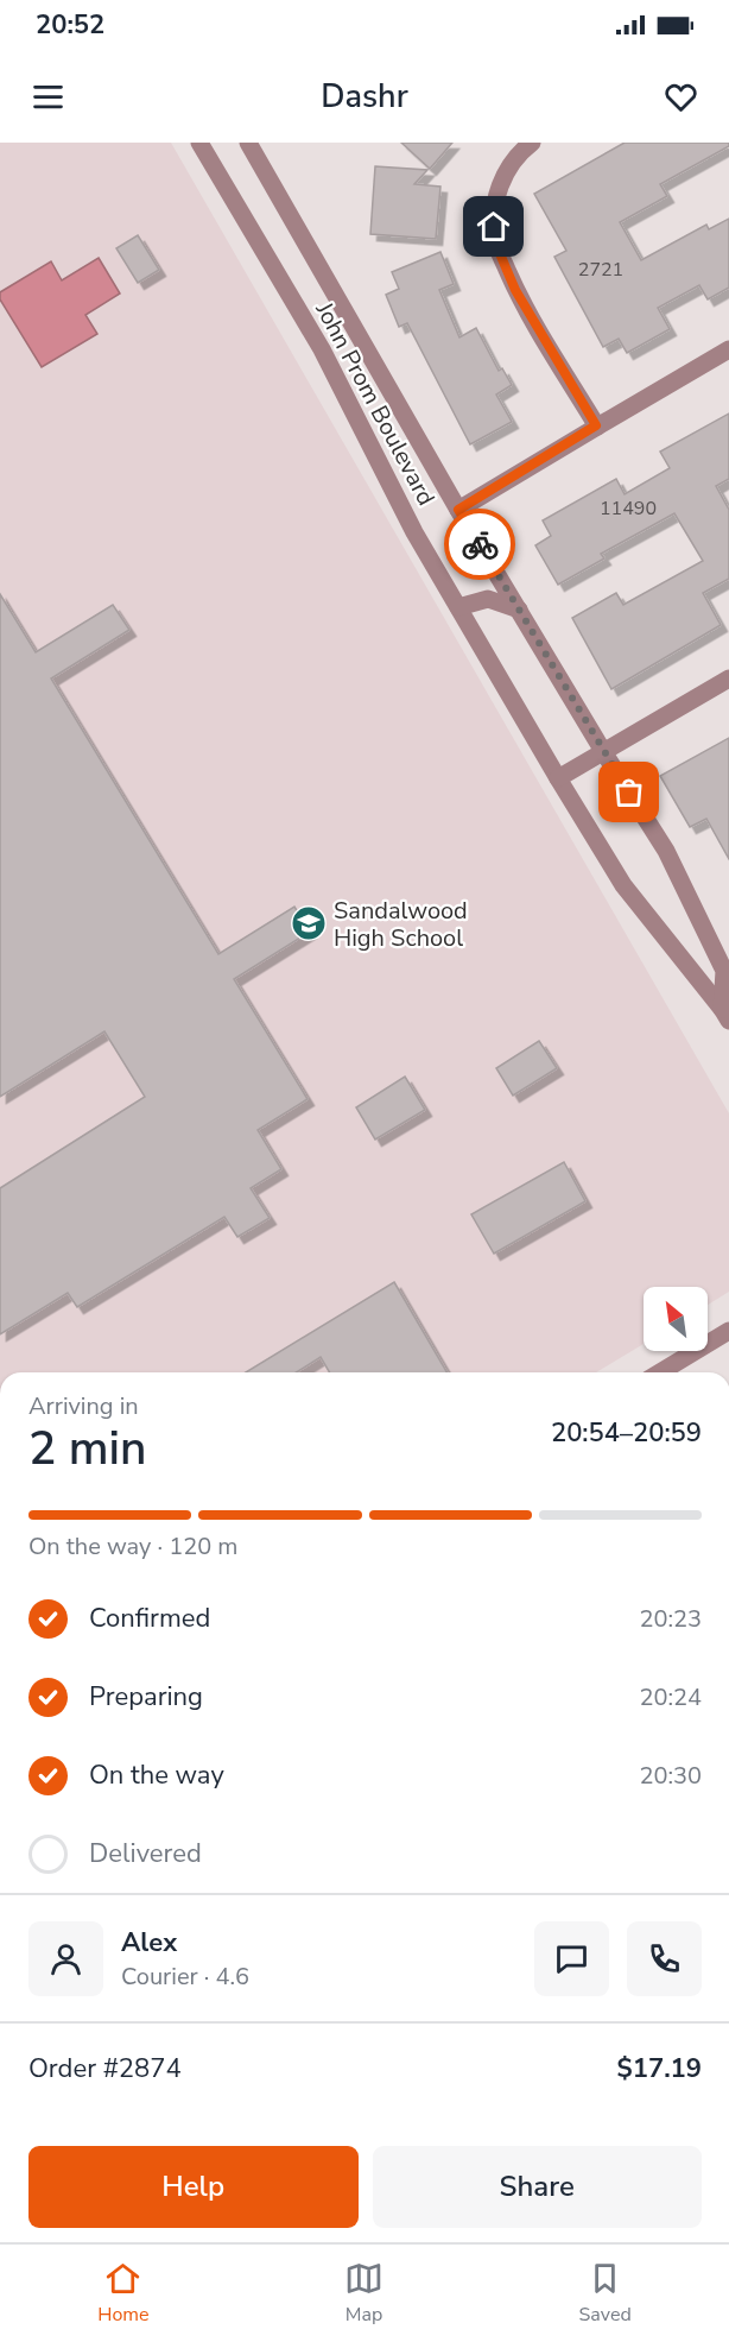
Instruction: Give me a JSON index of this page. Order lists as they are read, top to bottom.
{
  "streets": {
    "street": ["John Prom Boulevard"]
  },
  "places": {
    "school or university": ["Sandalwood High School"]
  },
  "house_numbers": ["2721", "11490"],
  "north": "top left",
  "page": {
    "status": "20:52",
    "header": "Dashr",
    "heading": ["2 min", "Arriving in", "20:54–20:59"],
    "panel": [
      "Alex",
      "Courier · 4.6",
      "Order #2874",
      "$17.19"
    ],
    "bar": "On the way · 120 m",
    "list": [
      ["Confirmed", "20:23"],
      ["Preparing", "20:24"],
      ["On the way", "20:30"],
      "Delivered"
    ],
    "buttons": ["Help", "Share"],
    "tabs": ["Home", "Map", "Saved"]
  }
}
